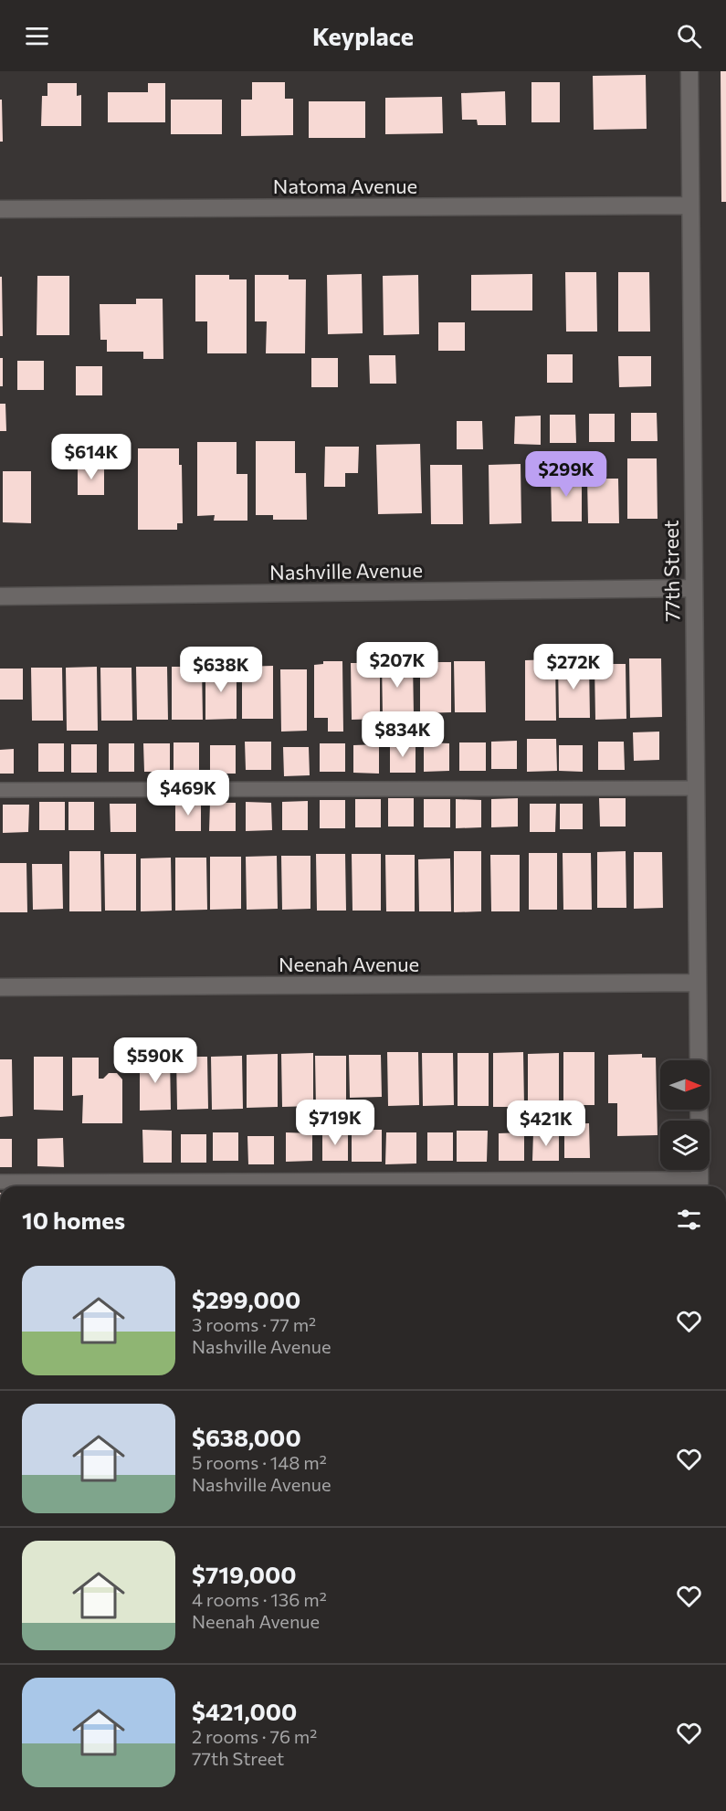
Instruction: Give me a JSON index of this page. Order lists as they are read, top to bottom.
{
  "streets": {
    "street": [
      "Natoma Avenue",
      "Nashville Avenue",
      "77th Street",
      "Neenah Avenue"
    ]
  },
  "crossings": [
    ["Natoma Avenue", "77th Street"],
    ["Nashville Avenue", "77th Street"],
    ["77th Street", "Neenah Avenue"]
  ],
  "north": "right",
  "page": {
    "header": "Keyplace",
    "price": [
      "$614K",
      "$299K",
      "$207K",
      "$272K",
      "$638K",
      "$834K",
      "$469K",
      "$590K",
      "$719K",
      "$421K"
    ],
    "heading": "10 homes",
    "list": [
      {
        "name": "$299,000",
        "note": "3 rooms · 77 m² · Nashville Avenue"
      },
      {
        "name": "$638,000",
        "note": "5 rooms · 148 m² · Nashville Avenue"
      },
      {
        "name": "$719,000",
        "note": "4 rooms · 136 m² · Neenah Avenue"
      },
      {
        "name": "$421,000",
        "note": "2 rooms · 76 m² · 77th Street"
      }
    ]
  }
}
